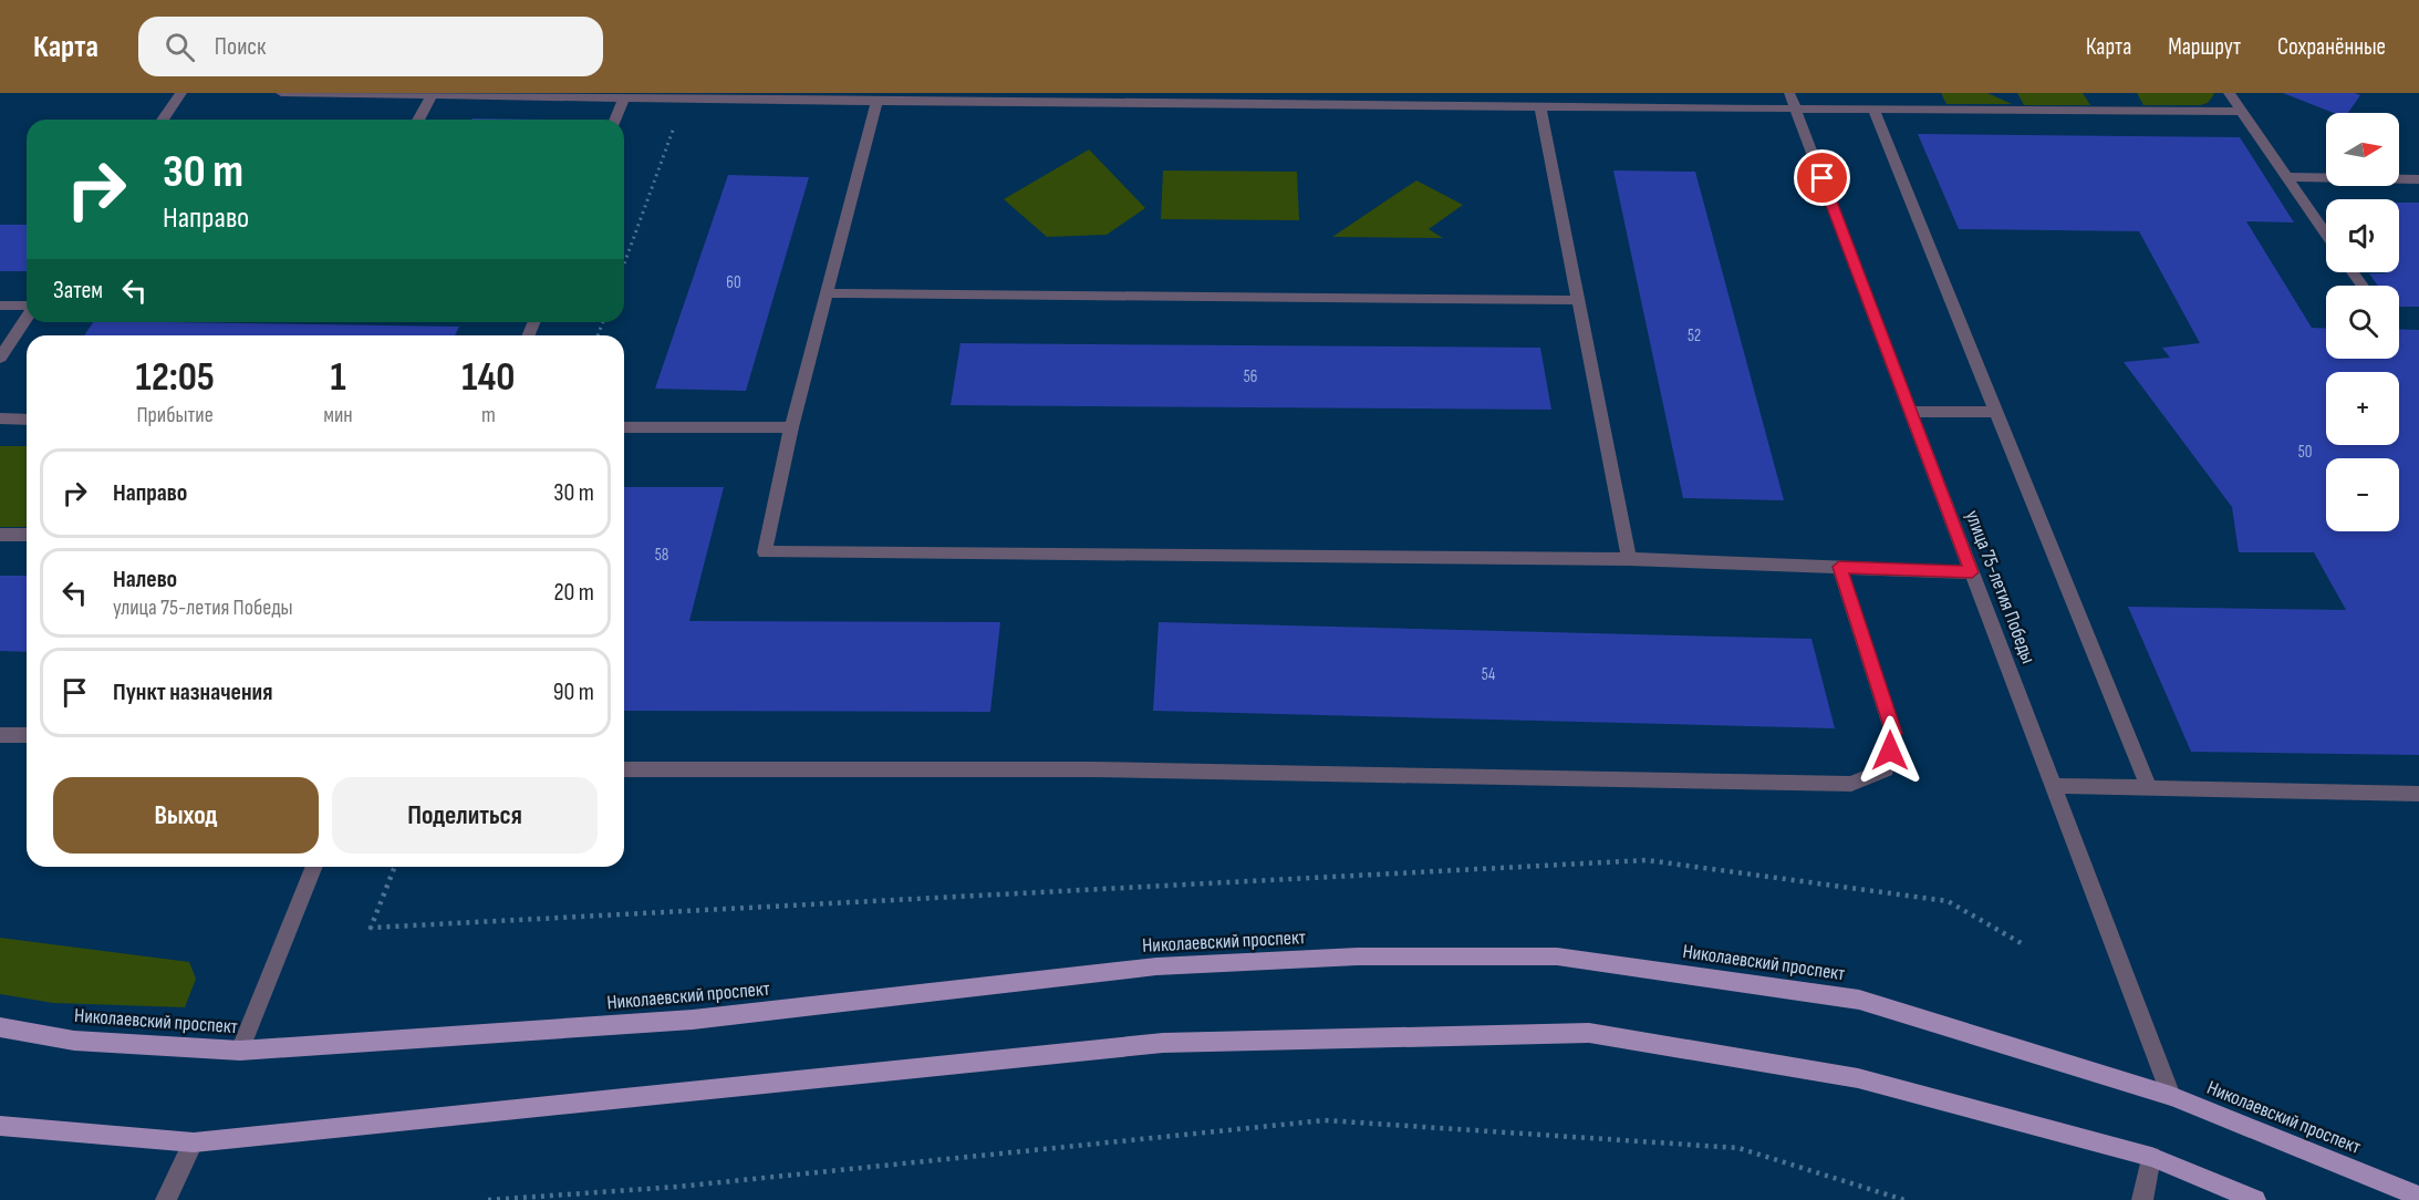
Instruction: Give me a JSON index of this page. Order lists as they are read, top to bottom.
{
  "streets": {
    "main road": ["Николаевский проспект"],
    "street": ["улица 75-летия Победы"]
  },
  "crossings": [
    ["улица 75-летия Победы", "Николаевский проспект"]
  ],
  "house_numbers": [
    "60",
    "52",
    "56",
    "50",
    "58",
    "54"
  ],
  "north": "right",
  "page": {
    "header": "Карта",
    "search": "Поиск",
    "nav": ["Карта", "Маршрут", "Сохранённые"],
    "map_buttons": ["+", "−"],
    "turn": ["30 m", "Направо"],
    "then": "Затем",
    "eta": [
      "12:05",
      "Прибытие",
      "1",
      "мин",
      "140",
      "m"
    ],
    "list": [
      {
        "name": "Направо",
        "value": "30 m"
      },
      {
        "name": "Налево",
        "note": "улица 75-летия Победы",
        "value": "20 m"
      },
      {
        "name": "Пункт назначения",
        "value": "90 m"
      }
    ],
    "buttons": ["Выход", "Поделиться"]
  }
}
